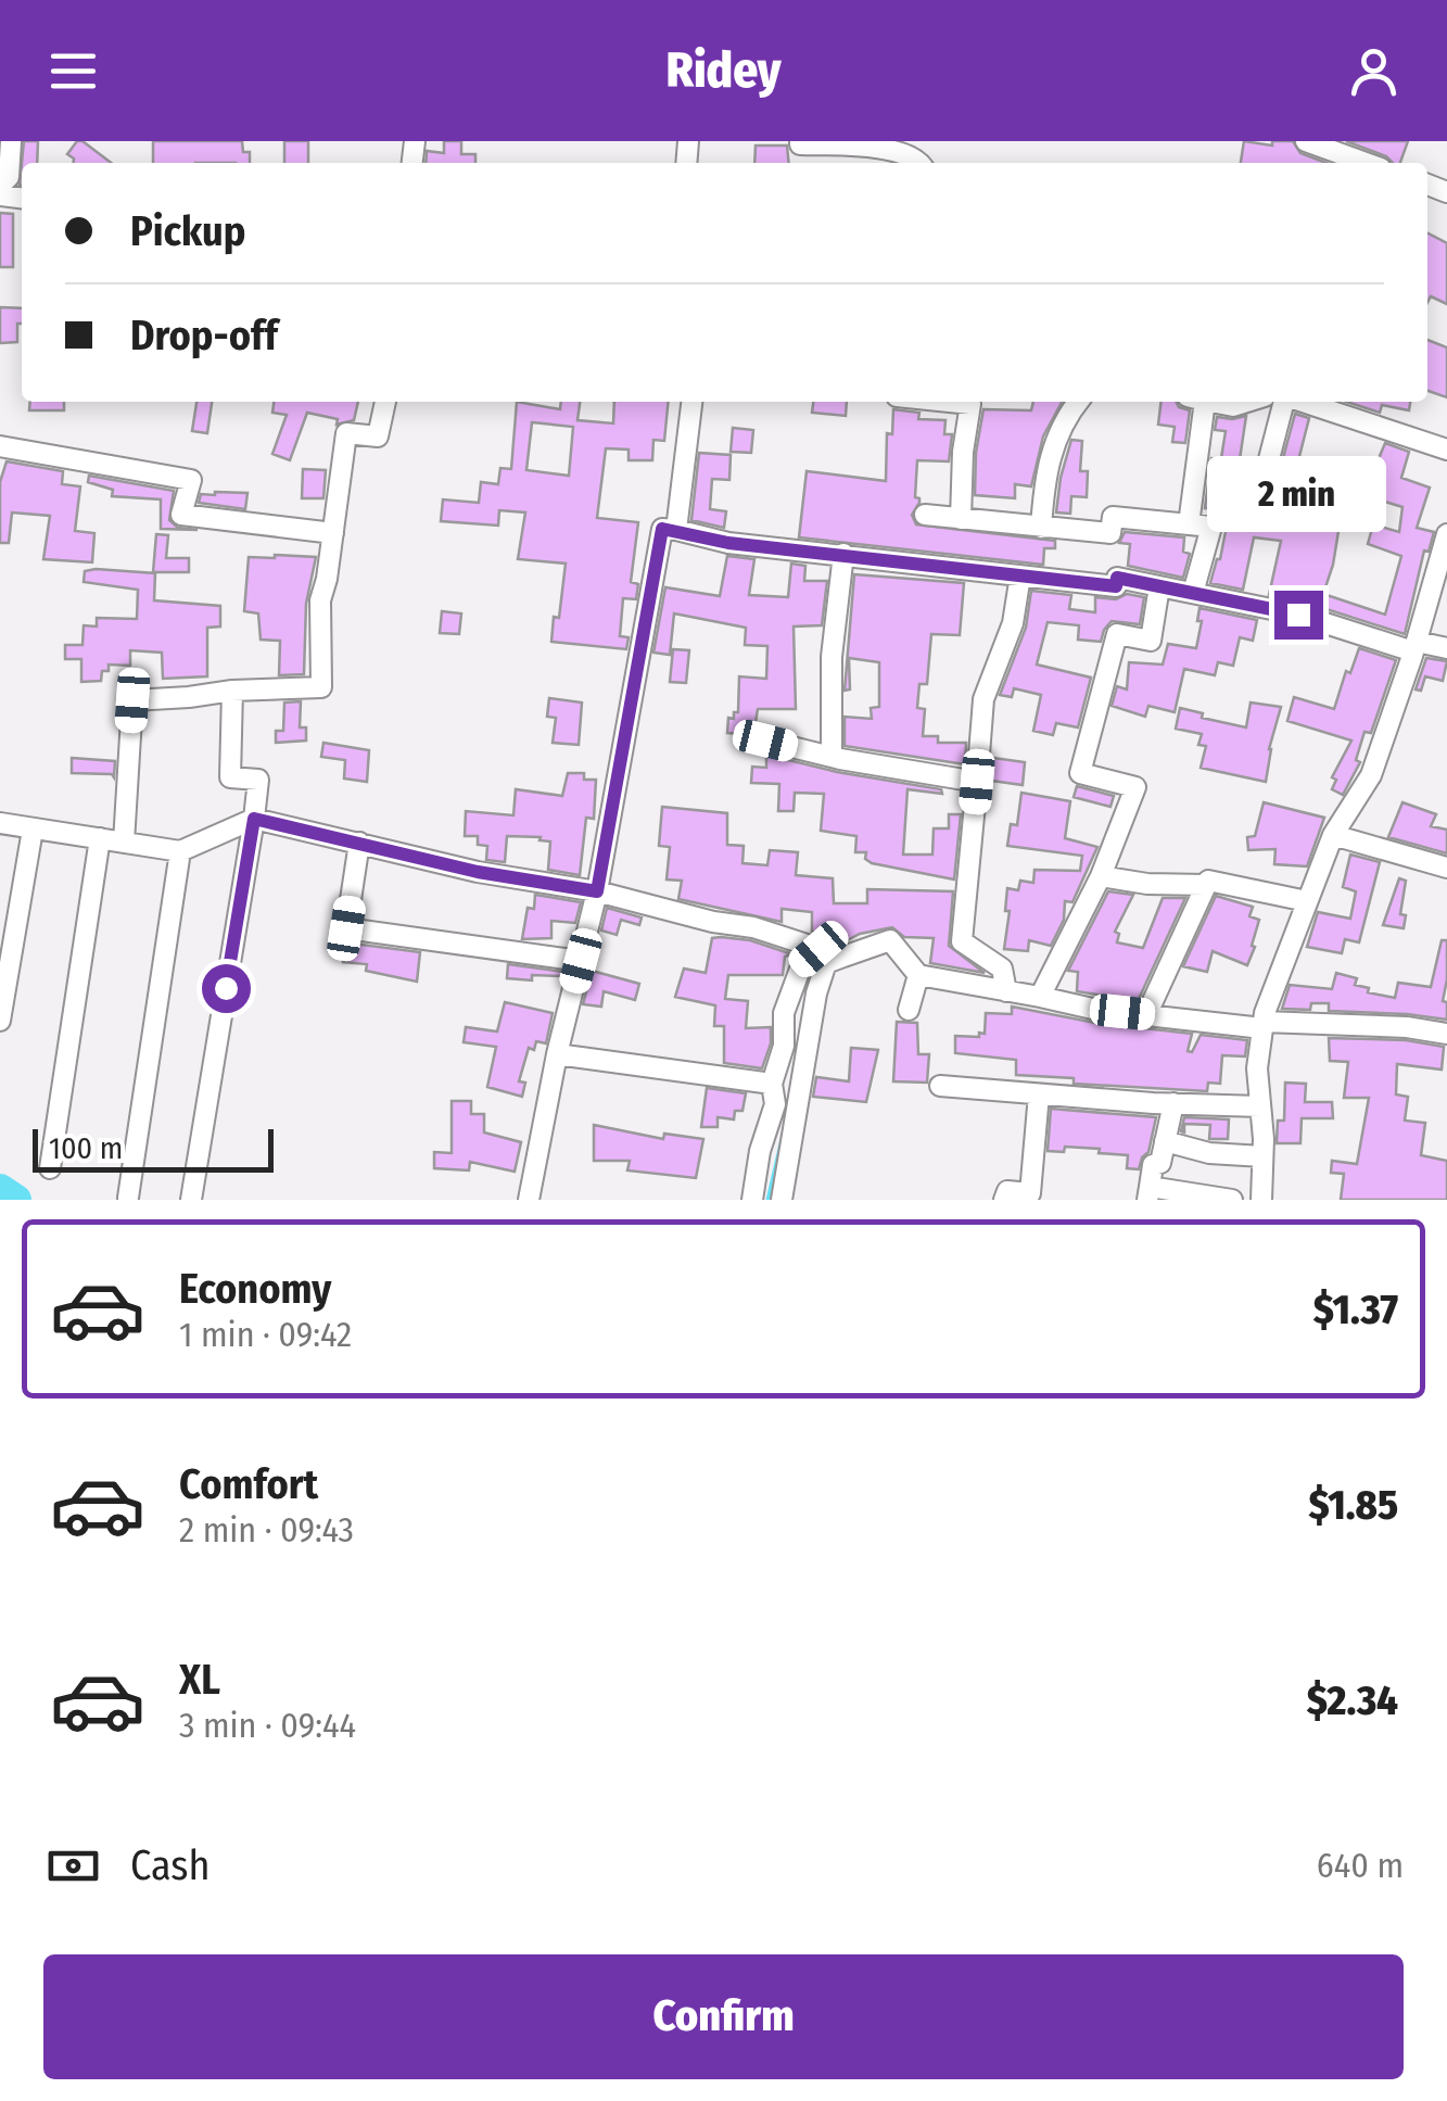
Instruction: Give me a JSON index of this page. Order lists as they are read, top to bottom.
{
  "scale_bar": "100 m",
  "page": {
    "header": "Ridey",
    "banner": ["Pickup", "Drop-off"],
    "bubble": "2 min",
    "scale": "100 m",
    "list": [
      {
        "name": "Economy",
        "note": "1 min · 09:42",
        "value": "$1.37"
      },
      {
        "name": "Comfort",
        "note": "2 min · 09:43",
        "value": "$1.85"
      },
      {
        "name": "XL",
        "note": "3 min · 09:44",
        "value": "$2.34"
      }
    ],
    "pay": ["Cash", "640 m"],
    "buttons": "Confirm"
  }
}
